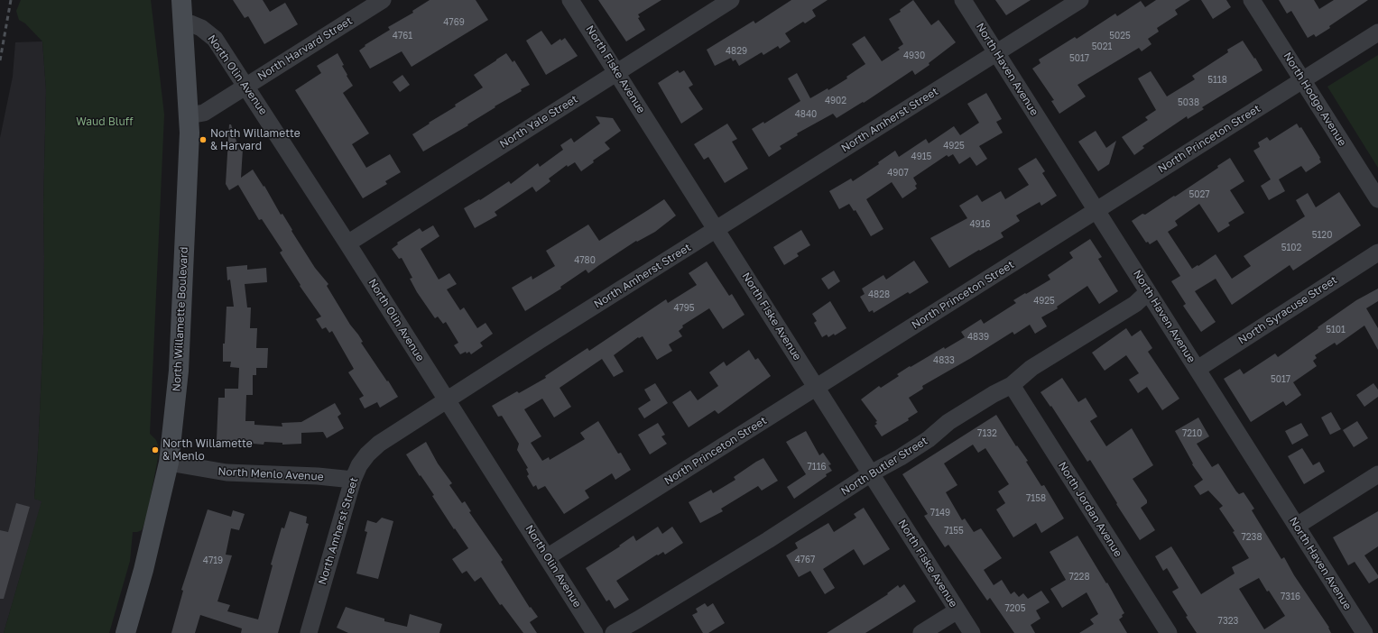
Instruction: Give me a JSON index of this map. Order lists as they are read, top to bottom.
{
  "streets": {
    "main road": ["North Willamette Boulevard"],
    "street": [
      "North Harvard Street",
      "North Fiske Avenue",
      "North Haven Avenue",
      "North Olin Avenue",
      "North Hodge Avenue",
      "North Amherst Street",
      "North Yale Street",
      "North Princeton Street",
      "North Syracuse Street",
      "North Butler Street",
      "North Menlo Avenue",
      "North Jordan Avenue"
    ]
  },
  "crossings": [
    ["North Harvard Street", "North Olin Avenue"],
    ["North Harvard Street", "North Willamette Boulevard"],
    ["North Fiske Avenue", "North Amherst Street"],
    ["North Fiske Avenue", "North Yale Street"],
    ["North Fiske Avenue", "North Princeton Street"],
    ["North Fiske Avenue", "North Butler Street"],
    ["North Haven Avenue", "North Amherst Street"],
    ["North Haven Avenue", "North Princeton Street"],
    ["North Haven Avenue", "North Syracuse Street"],
    ["North Haven Avenue", "North Butler Street"],
    ["North Olin Avenue", "North Amherst Street"],
    ["North Olin Avenue", "North Yale Street"],
    ["North Olin Avenue", "North Princeton Street"],
    ["North Olin Avenue", "North Willamette Boulevard"],
    ["North Hodge Avenue", "North Princeton Street"],
    ["North Amherst Street", "North Menlo Avenue"],
    ["North Willamette Boulevard", "North Menlo Avenue"],
    ["North Butler Street", "North Jordan Avenue"]
  ],
  "parks": ["Waud Bluff"],
  "places": ["North Willamette & Harvard", "North Willamette & Menlo"],
  "house_numbers": [
    "4769",
    "4761",
    "5025",
    "5021",
    "4829",
    "4930",
    "5017",
    "5118",
    "4902",
    "5038",
    "4840",
    "4925",
    "4915",
    "4907",
    "5027",
    "4916",
    "5120",
    "5102",
    "4780",
    "4828",
    "4925",
    "4795",
    "5101",
    "4839",
    "4833",
    "5017",
    "7132",
    "7210",
    "7116",
    "7158",
    "7149",
    "7155",
    "7238",
    "4767",
    "4719",
    "7228",
    "7316",
    "7205",
    "7323"
  ]
}
